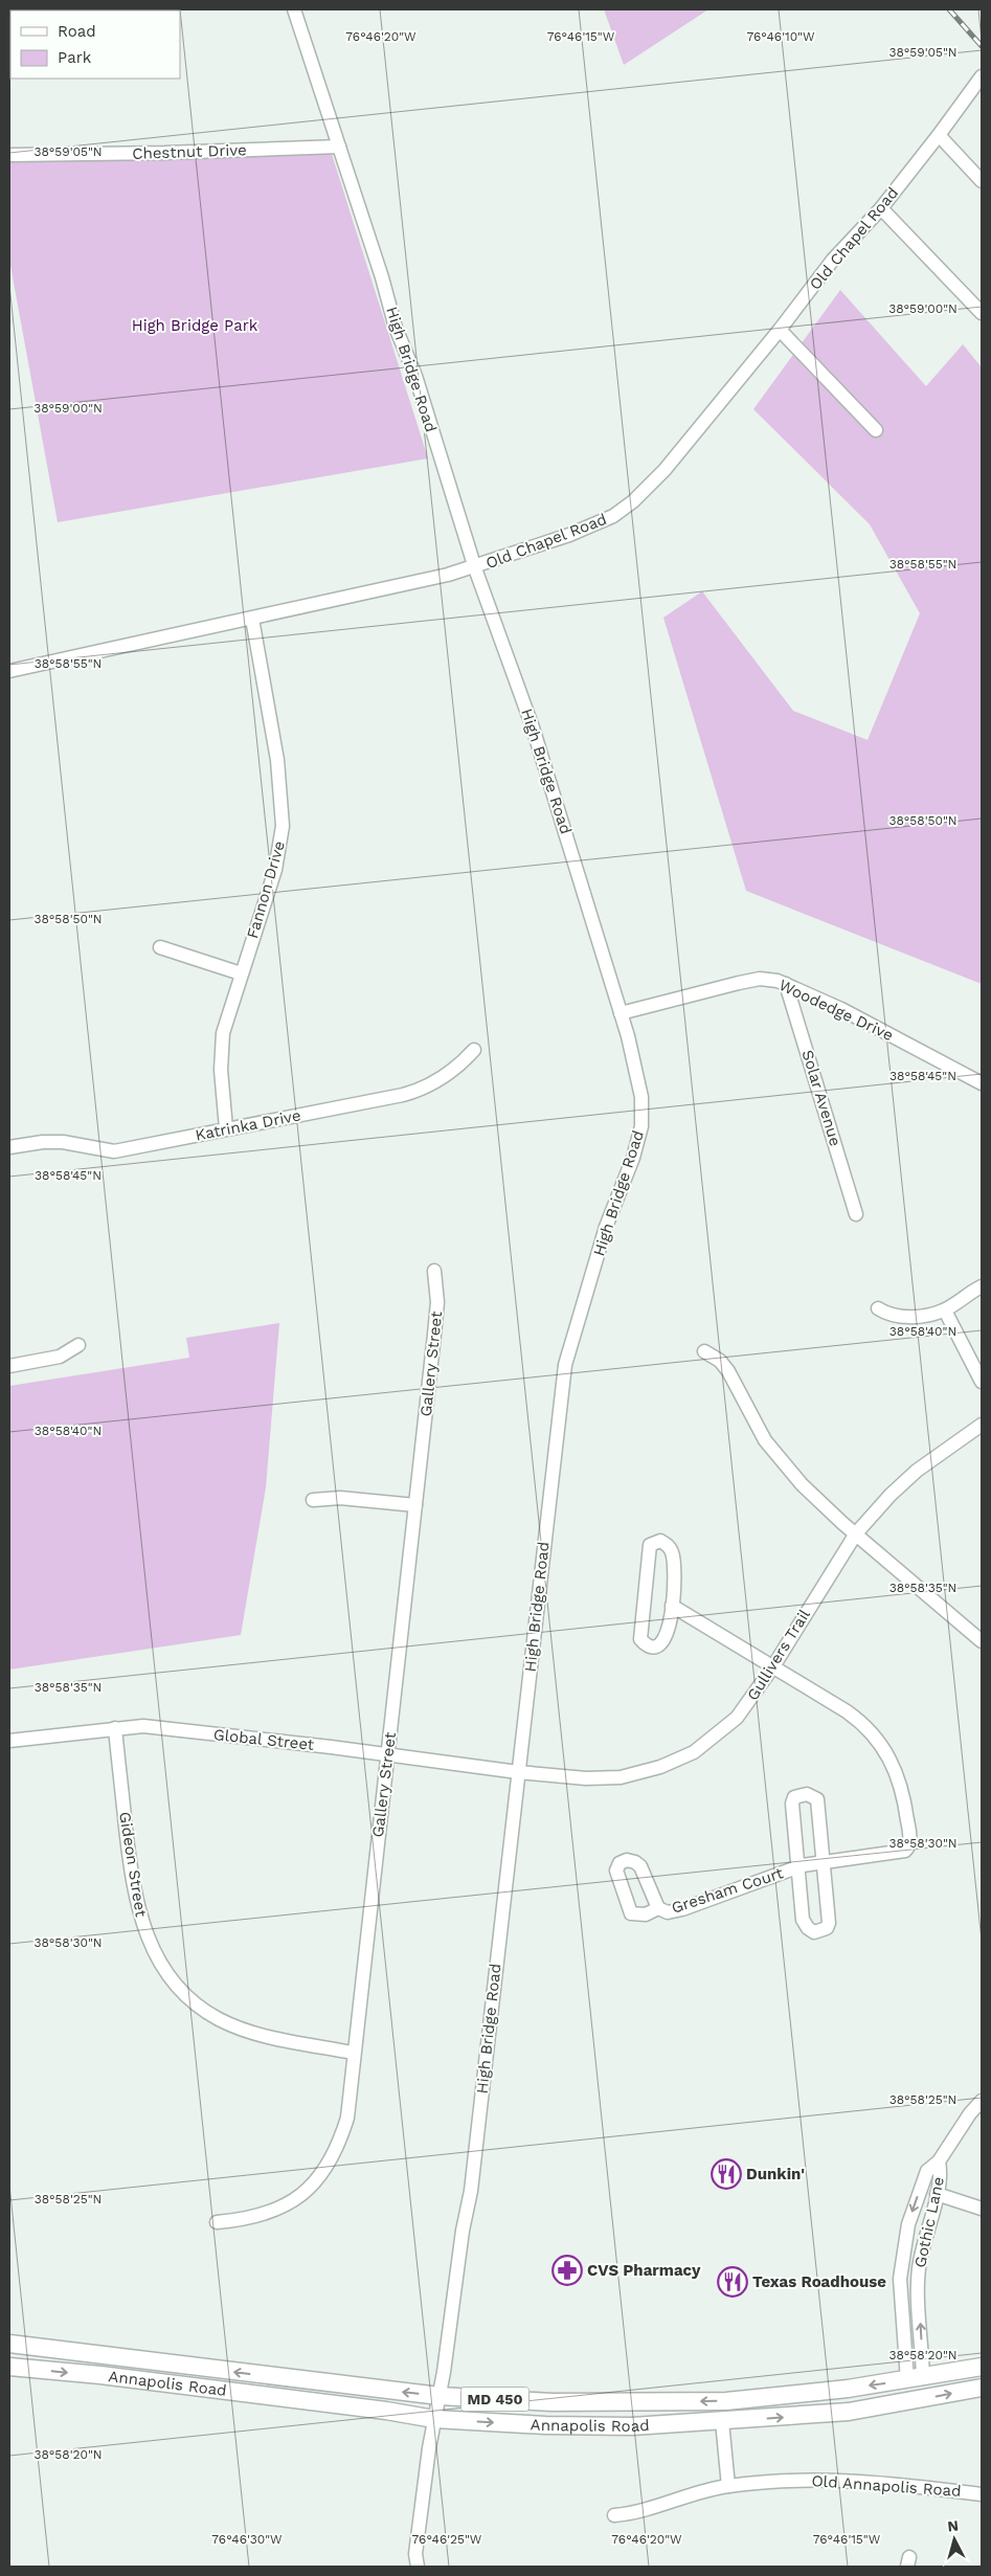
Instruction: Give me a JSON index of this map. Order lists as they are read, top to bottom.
{
  "streets": {
    "main road": ["Annapolis Road", "MD 450"],
    "street": [
      "Chestnut Drive",
      "Old Chapel Road",
      "High Bridge Road",
      "Fannon Drive",
      "Woodedge Drive",
      "Solar Avenue",
      "Katrinka Drive",
      "Gallery Street",
      "Gullivers Trail",
      "Global Street",
      "Gideon Street",
      "Gresham Court",
      "Gothic Lane",
      "Old Annapolis Road"
    ]
  },
  "crossings": [
    ["Chestnut Drive", "High Bridge Road"],
    ["Old Chapel Road", "High Bridge Road"],
    ["Old Chapel Road", "Fannon Drive"],
    ["High Bridge Road", "Woodedge Drive"],
    ["High Bridge Road", "Gullivers Trail"],
    ["High Bridge Road", "Global Street"],
    ["High Bridge Road", "Annapolis Road"],
    ["Fannon Drive", "Katrinka Drive"],
    ["Woodedge Drive", "Solar Avenue"],
    ["Gallery Street", "Global Street"],
    ["Gallery Street", "Gideon Street"],
    ["Gullivers Trail", "Global Street"],
    ["Gullivers Trail", "Gresham Court"],
    ["Global Street", "Gideon Street"],
    ["Gothic Lane", "Annapolis Road"]
  ],
  "parks": ["High Bridge Park"],
  "places": {
    "restaurant": ["Dunkin'", "Texas Roadhouse"],
    "pharmacy": ["CVS Pharmacy"]
  },
  "legend": ["Road", "Park"],
  "north": "top",
  "coordinates": [
    "76°46'20\"W",
    "76°46'15\"W",
    "76°46'10\"W",
    "38°59'05\"N",
    "38°59'00\"N",
    "38°58'55\"N",
    "38°58'50\"N",
    "38°58'45\"N",
    "38°58'40\"N",
    "38°58'35\"N",
    "38°58'30\"N",
    "38°58'25\"N",
    "38°58'20\"N",
    "76°46'30\"W",
    "76°46'25\"W"
  ]
}
